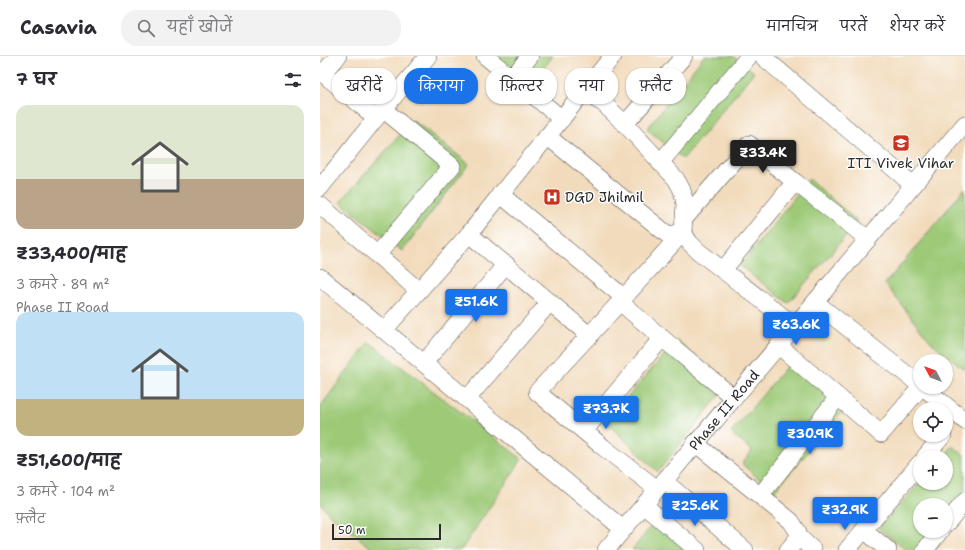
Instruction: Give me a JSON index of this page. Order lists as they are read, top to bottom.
{
  "streets": {
    "street": ["Phase II Road"]
  },
  "places": {
    "school or university": ["ITI Vivek Vihar"],
    "hospital": ["DGD Jhilmil"]
  },
  "scale_bar": "50 m",
  "north": "top left",
  "page": {
    "header": "Casavia",
    "search": "यहाँ खोजें",
    "nav": ["मानचित्र", "परतें", "शेयर करें"],
    "heading": "7 घर",
    "chip": [
      "खरीदें",
      "किराया",
      "फ़िल्टर",
      "नया",
      "फ़्लैट"
    ],
    "list": [
      {
        "name": "₹33,400/माह",
        "note": "3 कमरे · 89 m² · Phase II Road"
      },
      {
        "name": "₹51,600/माह",
        "note": "3 कमरे · 104 m² · फ़्लैट"
      }
    ],
    "price": [
      "₹33.4K",
      "₹51.6K",
      "₹63.6K",
      "₹73.7K",
      "₹30.9K",
      "₹25.6K",
      "₹32.9K"
    ],
    "map_buttons": ["+", "−"],
    "scale": "50 m"
  }
}
